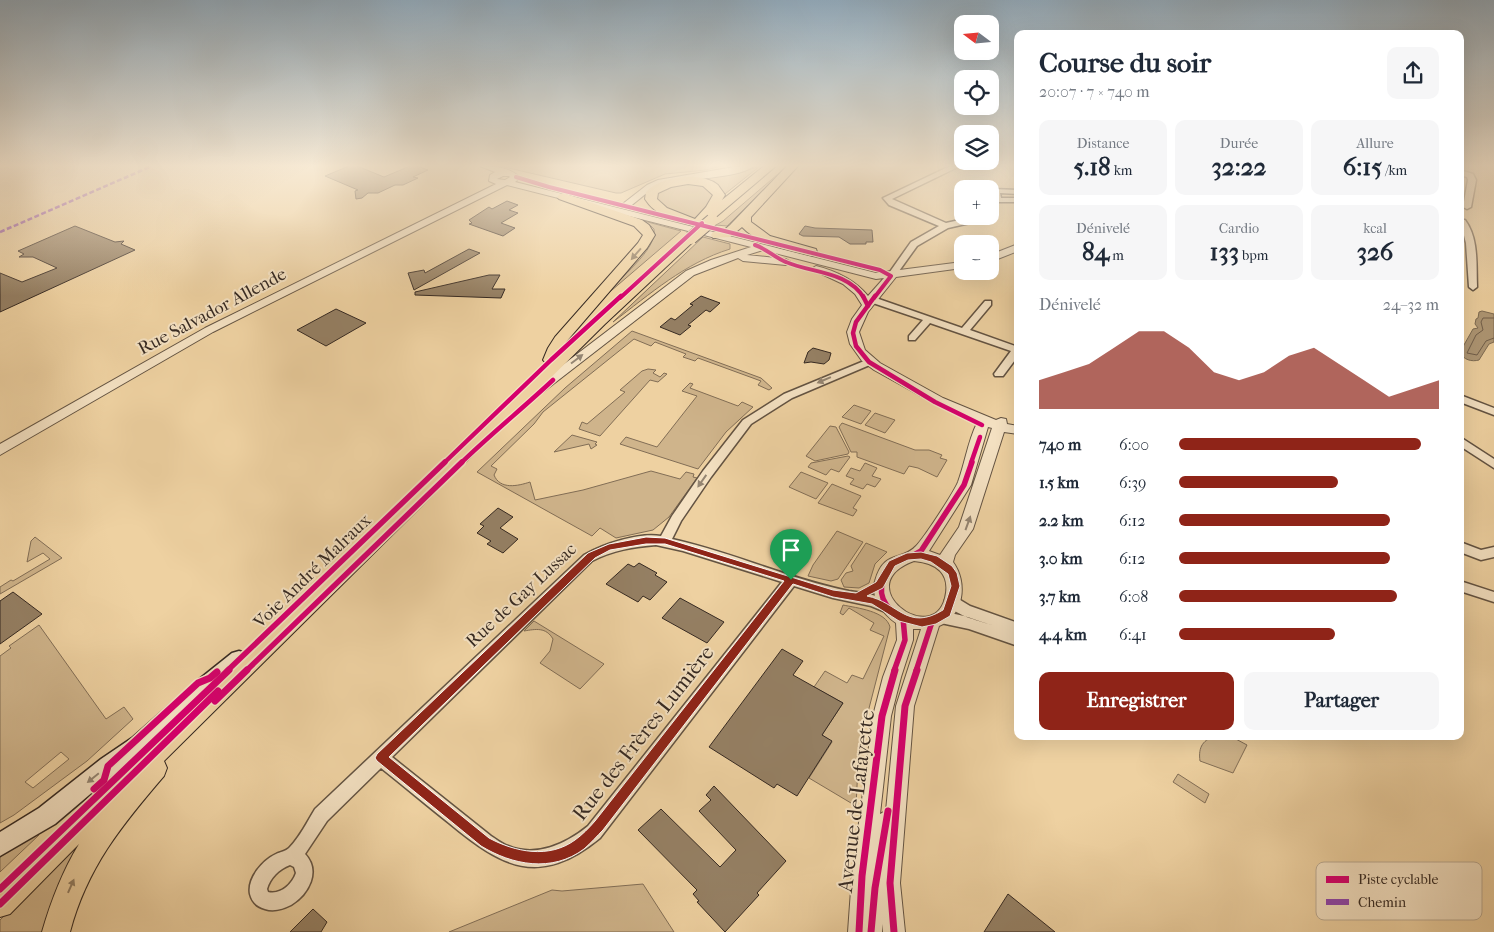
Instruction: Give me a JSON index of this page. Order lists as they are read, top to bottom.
{
  "streets": {
    "main road": ["Voie André Malraux"],
    "street": [
      "Rue Salvador Allende",
      "Rue de Gay Lussac",
      "Rue des Frères Lumière",
      "Avenue de Lafayette"
    ]
  },
  "crossings": [
    ["Rue de Gay Lussac", "Rue des Frères Lumière"],
    ["Rue de Gay Lussac", "Avenue de Lafayette"]
  ],
  "legend": ["Piste cyclable", "Chemin"],
  "north": "left",
  "page": {
    "map_buttons": ["+", "−"],
    "heading": ["Course du soir", "20:07 · 7 × 740 m"],
    "stats": [
      ["Distance", "5.18 km"],
      ["Durée", "32:22"],
      ["Allure", "6:15 /km"],
      ["Dénivelé", "84 m"],
      ["Cardio", "133 bpm"],
      ["kcal", "326"]
    ],
    "chart": ["Dénivelé", "24–32 m"],
    "list": [
      {
        "name": "740 m",
        "note": "6:00"
      },
      {
        "name": "1.5 km",
        "note": "6:39"
      },
      {
        "name": "2.2 km",
        "note": "6:12"
      },
      {
        "name": "3.0 km",
        "note": "6:12"
      },
      {
        "name": "3.7 km",
        "note": "6:08"
      },
      {
        "name": "4.4 km",
        "note": "6:41"
      }
    ],
    "buttons": ["Enregistrer", "Partager"]
  }
}
